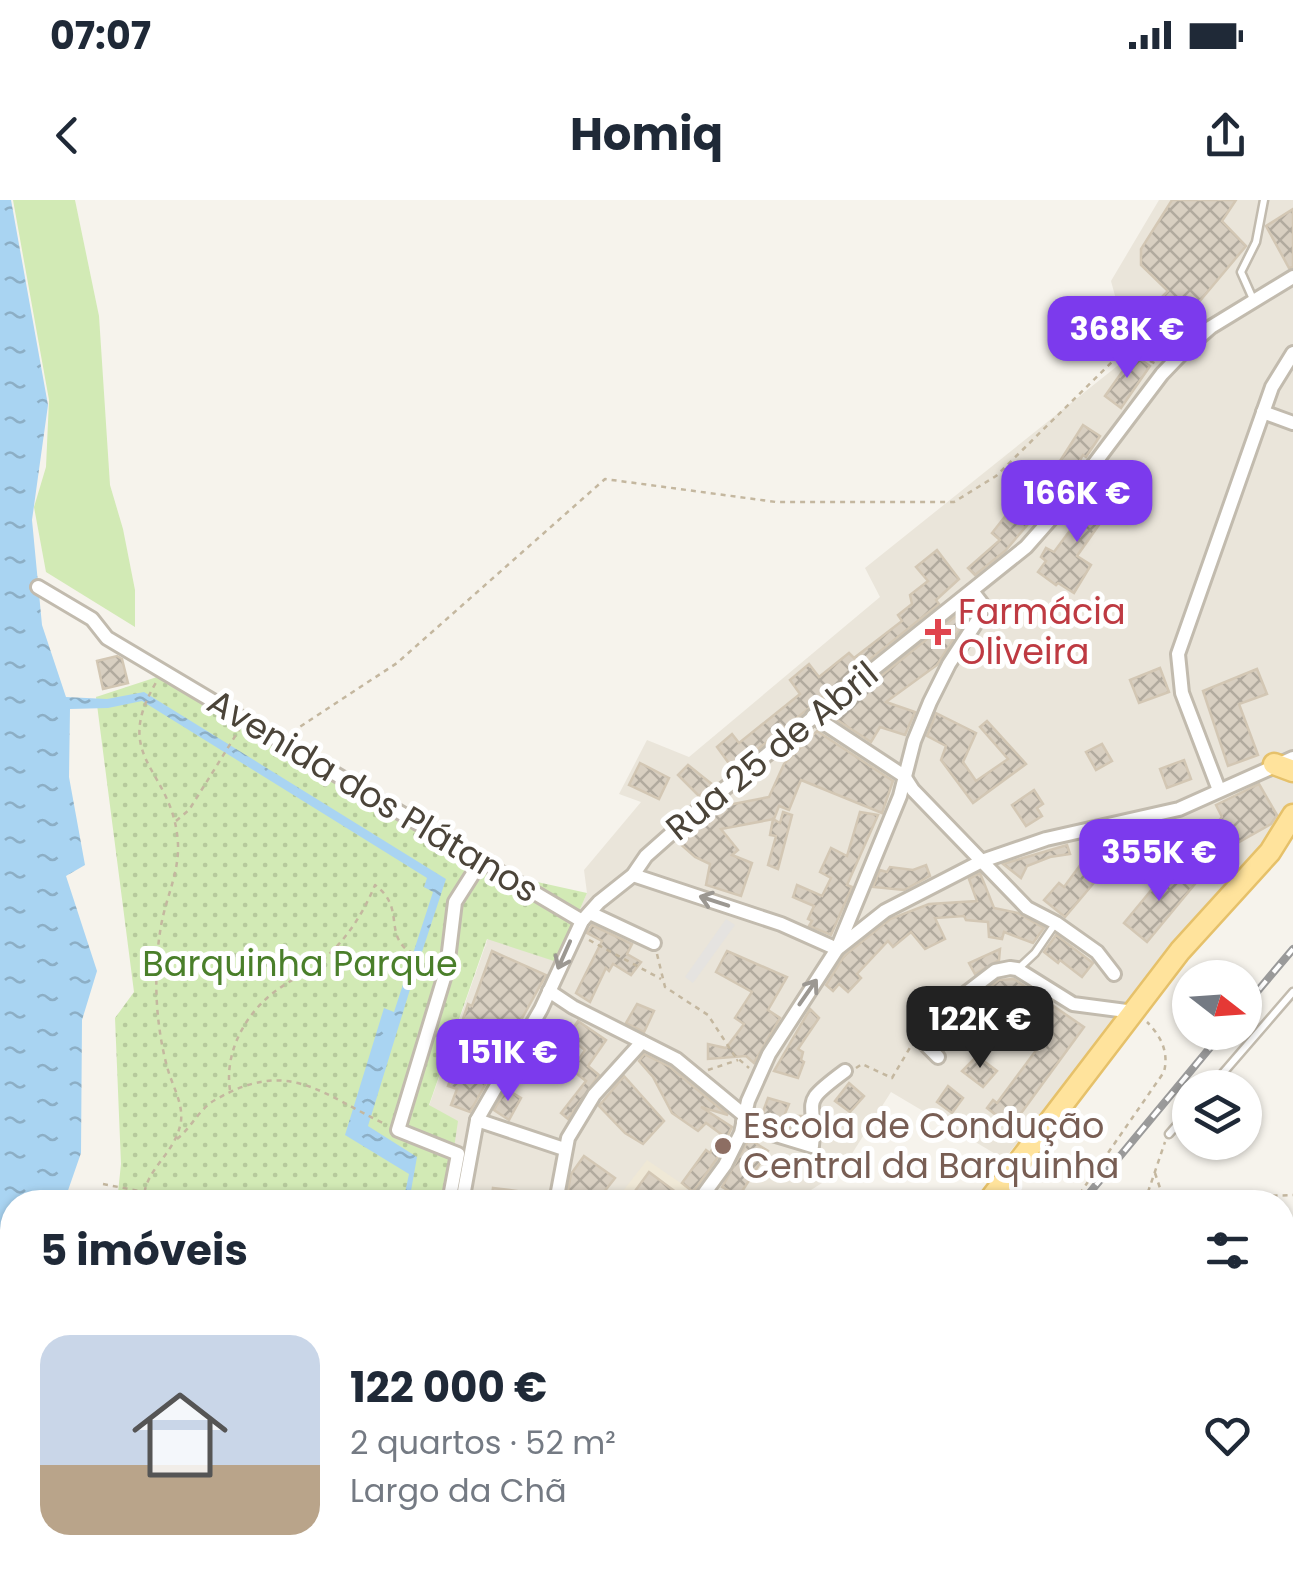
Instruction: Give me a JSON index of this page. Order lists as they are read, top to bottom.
{
  "streets": {
    "street": ["Rua 25 de Abril", "Avenida dos Plátanos"]
  },
  "crossings": [
    ["Rua 25 de Abril", "Avenida dos Plátanos"]
  ],
  "parks": ["Barquinha Parque"],
  "places": {
    "health": ["Farmácia Oliveira"],
    "other": ["Escola de Condução Central da Barquinha"]
  },
  "north": "right",
  "page": {
    "status": "07:07",
    "header": "Homiq",
    "price": [
      "368K €",
      "166K €",
      "355K €",
      "122K €",
      "151K €"
    ],
    "heading": "5 imóveis",
    "list": [
      {
        "name": "122 000 €",
        "note": "2 quartos · 52 m² · Largo da Chã"
      }
    ]
  }
}
